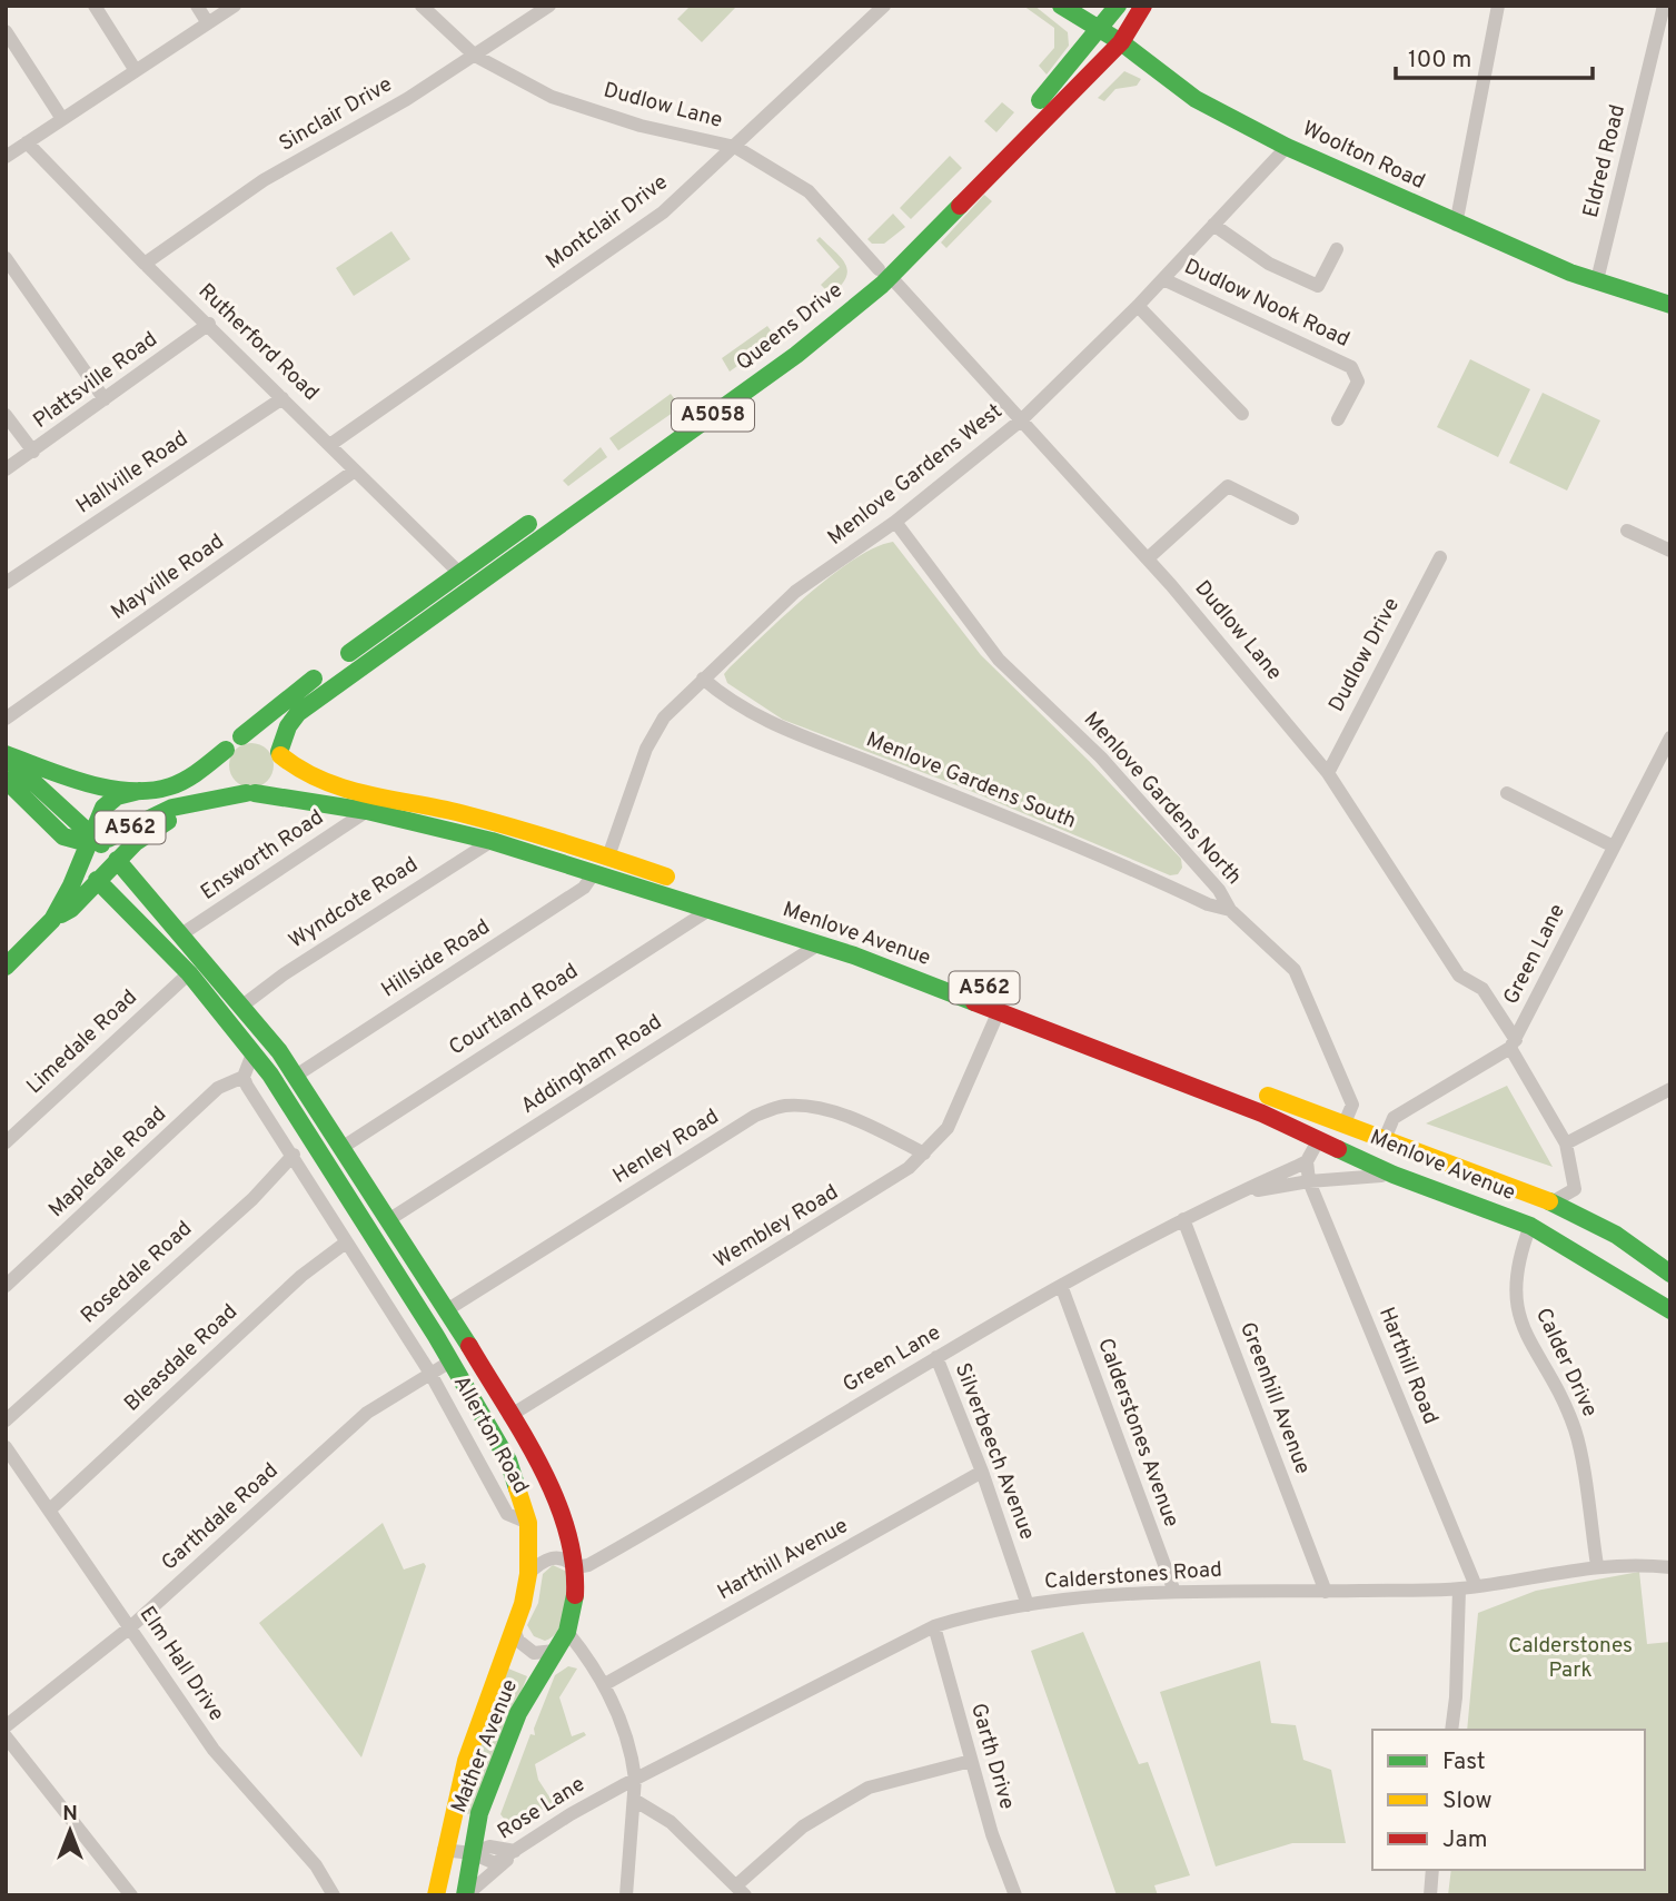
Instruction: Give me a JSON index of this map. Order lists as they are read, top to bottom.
{
  "streets": {
    "main road": [
      "Woolton Road",
      "Queens Drive",
      "A5058",
      "A562",
      "Menlove Avenue",
      "Allerton Road",
      "Mather Avenue"
    ],
    "street": [
      "Dudlow Lane",
      "Sinclair Drive",
      "Eldred Road",
      "Montclair Drive",
      "Dudlow Nook Road",
      "Rutherford Road",
      "Plattsville Road",
      "Hallville Road",
      "Menlove Gardens West",
      "Mayville Road",
      "Dudlow Drive",
      "Menlove Gardens South",
      "Menlove Gardens North",
      "Ensworth Road",
      "Wyndcote Road",
      "Green Lane",
      "Hillside Road",
      "Courtland Road",
      "Limedale Road",
      "Addingham Road",
      "Henley Road",
      "Mapledale Road",
      "Wembley Road",
      "Rosedale Road",
      "Bleasdale Road",
      "Calder Drive",
      "Harthill Road",
      "Greenhill Avenue",
      "Calderstones Avenue",
      "Silverbeech Avenue",
      "Garthdale Road",
      "Harthill Avenue",
      "Calderstones Road",
      "Elm Hall Drive",
      "Garth Drive",
      "Rose Lane"
    ]
  },
  "crossings": [
    ["Dudlow Lane", "Sinclair Drive"],
    ["Dudlow Lane", "Montclair Drive"],
    ["Dudlow Lane", "Queens Drive"],
    ["Dudlow Lane", "Menlove Gardens West"],
    ["Dudlow Lane", "Dudlow Drive"],
    ["Dudlow Lane", "Menlove Avenue"],
    ["Dudlow Lane", "Green Lane"],
    ["Sinclair Drive", "Rutherford Road"],
    ["Woolton Road", "Eldred Road"],
    ["Woolton Road", "Queens Drive"],
    ["Woolton Road", "Menlove Gardens West"],
    ["Montclair Drive", "Rutherford Road"],
    ["Dudlow Nook Road", "Menlove Gardens West"],
    ["Queens Drive", "Rutherford Road"],
    ["Queens Drive", "A562"],
    ["Queens Drive", "Menlove Avenue"],
    ["Rutherford Road", "Plattsville Road"],
    ["Rutherford Road", "Hallville Road"],
    ["Rutherford Road", "Mayville Road"],
    ["Menlove Gardens West", "Menlove Gardens South"],
    ["Menlove Gardens West", "Menlove Gardens North"],
    ["Menlove Gardens West", "Menlove Avenue"],
    ["Menlove Gardens South", "Menlove Gardens North"],
    ["Menlove Gardens North", "Menlove Avenue"],
    ["A562", "Menlove Avenue"],
    ["A562", "Allerton Road"],
    ["Ensworth Road", "Menlove Avenue"],
    ["Ensworth Road", "Allerton Road"],
    ["Wyndcote Road", "Menlove Avenue"],
    ["Wyndcote Road", "Allerton Road"],
    ["Menlove Avenue", "Green Lane"],
    ["Menlove Avenue", "Hillside Road"],
    ["Menlove Avenue", "Courtland Road"],
    ["Menlove Avenue", "Addingham Road"],
    ["Menlove Avenue", "Wembley Road"],
    ["Menlove Avenue", "Calder Drive"],
    ["Green Lane", "Harthill Road"],
    ["Green Lane", "Greenhill Avenue"],
    ["Green Lane", "Calderstones Avenue"],
    ["Green Lane", "Silverbeech Avenue"],
    ["Green Lane", "Mather Avenue"],
    ["Hillside Road", "Allerton Road"],
    ["Courtland Road", "Allerton Road"],
    ["Limedale Road", "Allerton Road"],
    ["Addingham Road", "Allerton Road"],
    ["Henley Road", "Wembley Road"],
    ["Henley Road", "Allerton Road"],
    ["Mapledale Road", "Allerton Road"],
    ["Wembley Road", "Allerton Road"],
    ["Rosedale Road", "Allerton Road"],
    ["Bleasdale Road", "Allerton Road"],
    ["Bleasdale Road", "Elm Hall Drive"],
    ["Calder Drive", "Calderstones Road"],
    ["Harthill Road", "Calderstones Road"],
    ["Greenhill Avenue", "Calderstones Road"],
    ["Calderstones Avenue", "Calderstones Road"],
    ["Allerton Road", "Garthdale Road"],
    ["Allerton Road", "Mather Avenue"],
    ["Silverbeech Avenue", "Harthill Avenue"],
    ["Silverbeech Avenue", "Calderstones Road"],
    ["Garthdale Road", "Elm Hall Drive"],
    ["Calderstones Road", "Garth Drive"],
    ["Calderstones Road", "Rose Lane"],
    ["Mather Avenue", "Rose Lane"]
  ],
  "parks": ["Calderstones Park"],
  "legend": ["Fast", "Slow", "Jam"],
  "scale_bar": "100 m",
  "north": "top"
}
